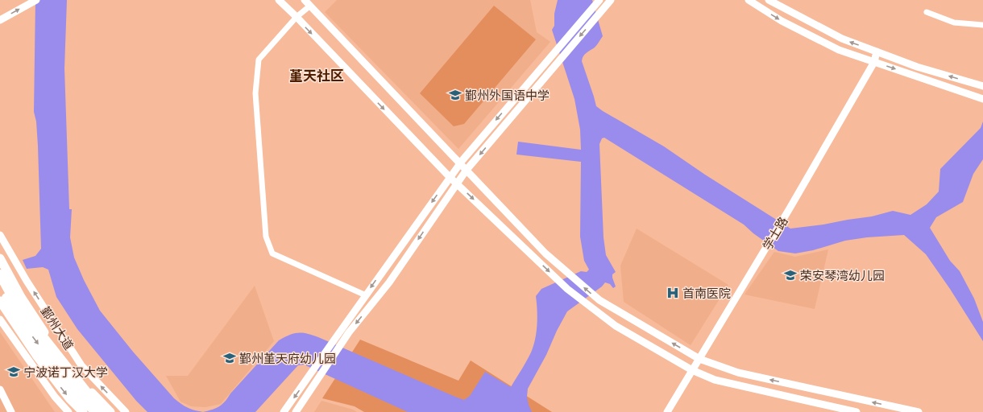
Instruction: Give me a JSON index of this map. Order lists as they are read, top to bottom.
{
  "streets": {
    "main road": ["鄞州大道"],
    "street": ["学士路"]
  },
  "districts": ["堇天社区"],
  "places": {
    "school or university": [
      "鄞州外国语中学",
      "荣安琴湾幼儿园",
      "鄞州堇天府幼儿园",
      "宁波诺丁汉大学"
    ],
    "hospital": ["首南医院"]
  }
}
